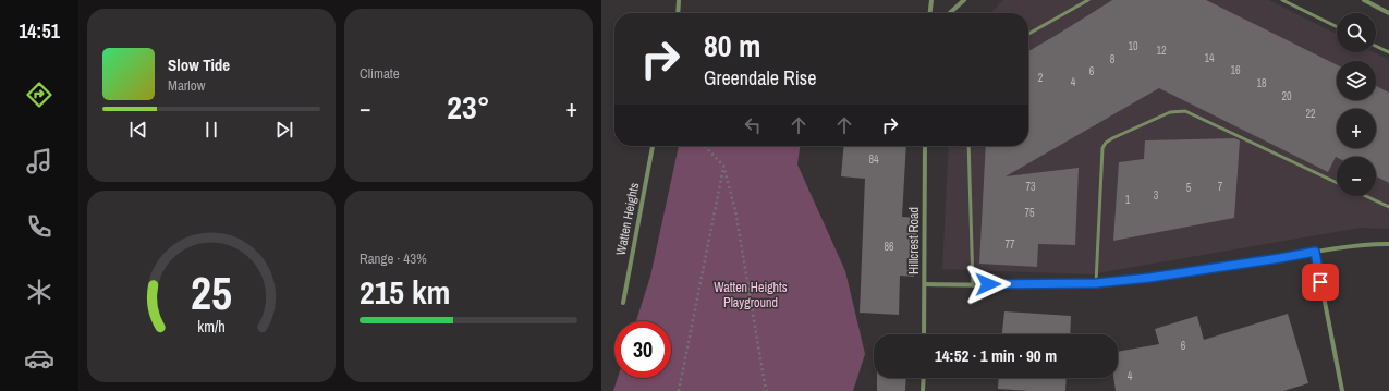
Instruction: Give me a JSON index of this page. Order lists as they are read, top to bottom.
{
  "streets": {
    "street": ["Watten Heights", "Hillcrest Road"]
  },
  "parks": ["Watten Heights Playground"],
  "house_numbers": [
    "10",
    "12",
    "14",
    "8",
    "16",
    "6",
    "2",
    "4",
    "18",
    "20",
    "22",
    "84",
    "73",
    "7",
    "5",
    "3",
    "1",
    "75",
    "77",
    "86",
    "6",
    "4"
  ],
  "page": {
    "tabs": "14:51",
    "tile": [
      "Climate",
      ["Range · 43%", "215 km"]
    ],
    "map_buttons": ["+", "−"],
    "turn": ["80 m", "Greendale Rise"],
    "song": ["Slow Tide", "Marlow"],
    "heat": ["−", "23°", "+"],
    "limit": "30",
    "trip": "14:52 · 1 min · 90 m",
    "gauge": ["25", "km/h"]
  }
}
